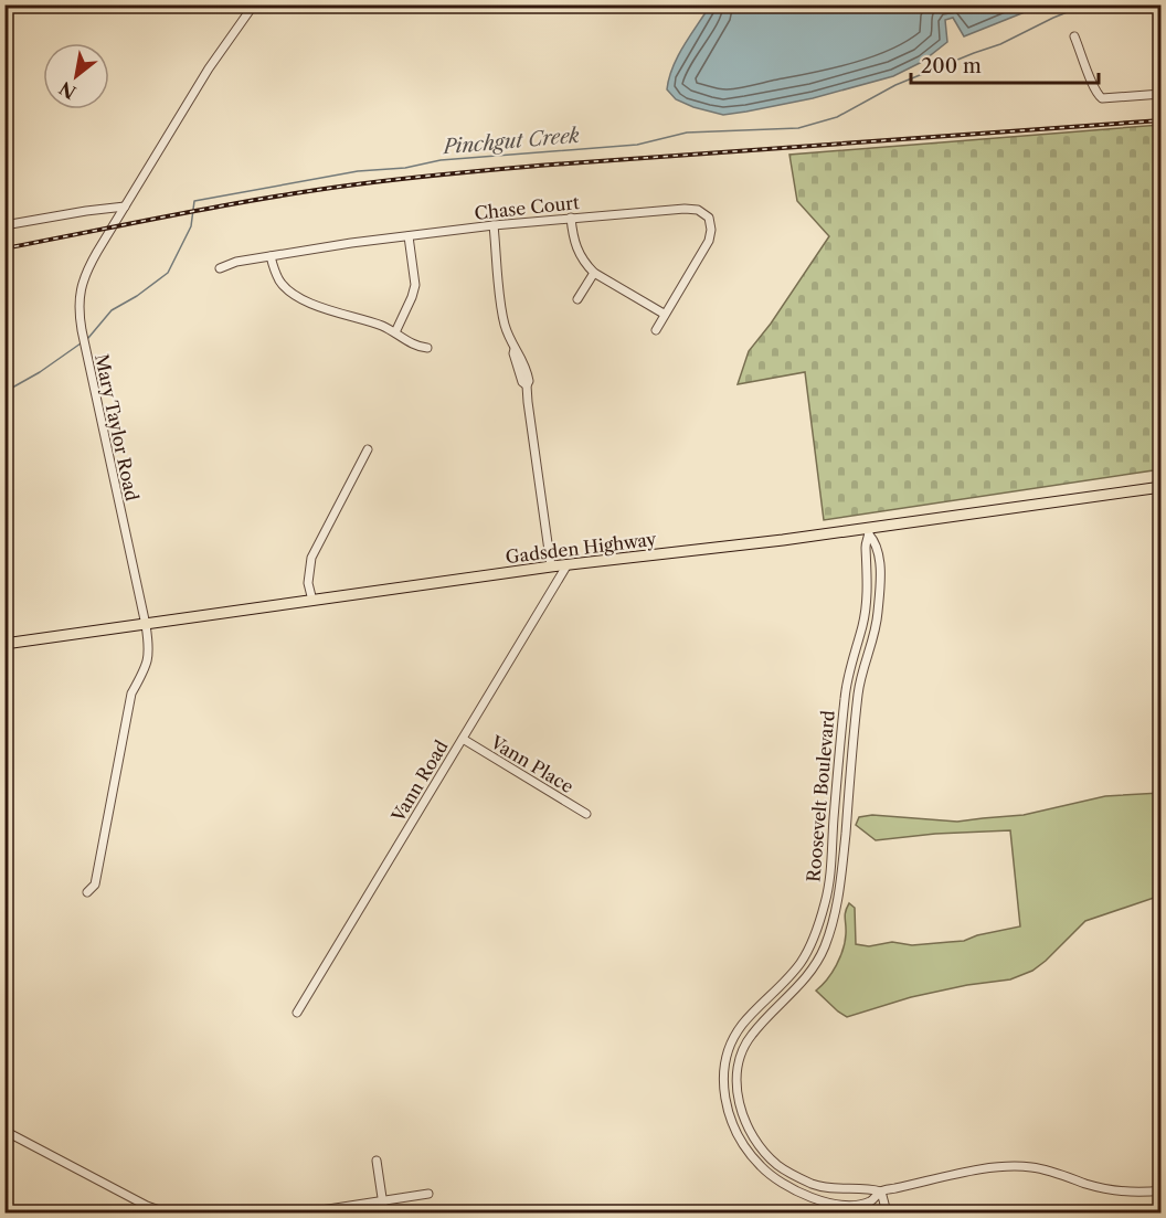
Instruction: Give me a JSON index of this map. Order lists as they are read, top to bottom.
{
  "streets": {
    "main road": ["Gadsden Highway"],
    "street": [
      "Chase Court",
      "Mary Taylor Road",
      "Vann Place",
      "Vann Road",
      "Roosevelt Boulevard"
    ]
  },
  "crossings": [
    ["Mary Taylor Road", "Gadsden Highway"],
    ["Gadsden Highway", "Vann Road"],
    ["Gadsden Highway", "Roosevelt Boulevard"],
    ["Vann Place", "Vann Road"]
  ],
  "water": ["Pinchgut Creek"],
  "scale_bar": "200 m",
  "north": "bottom left"
}
